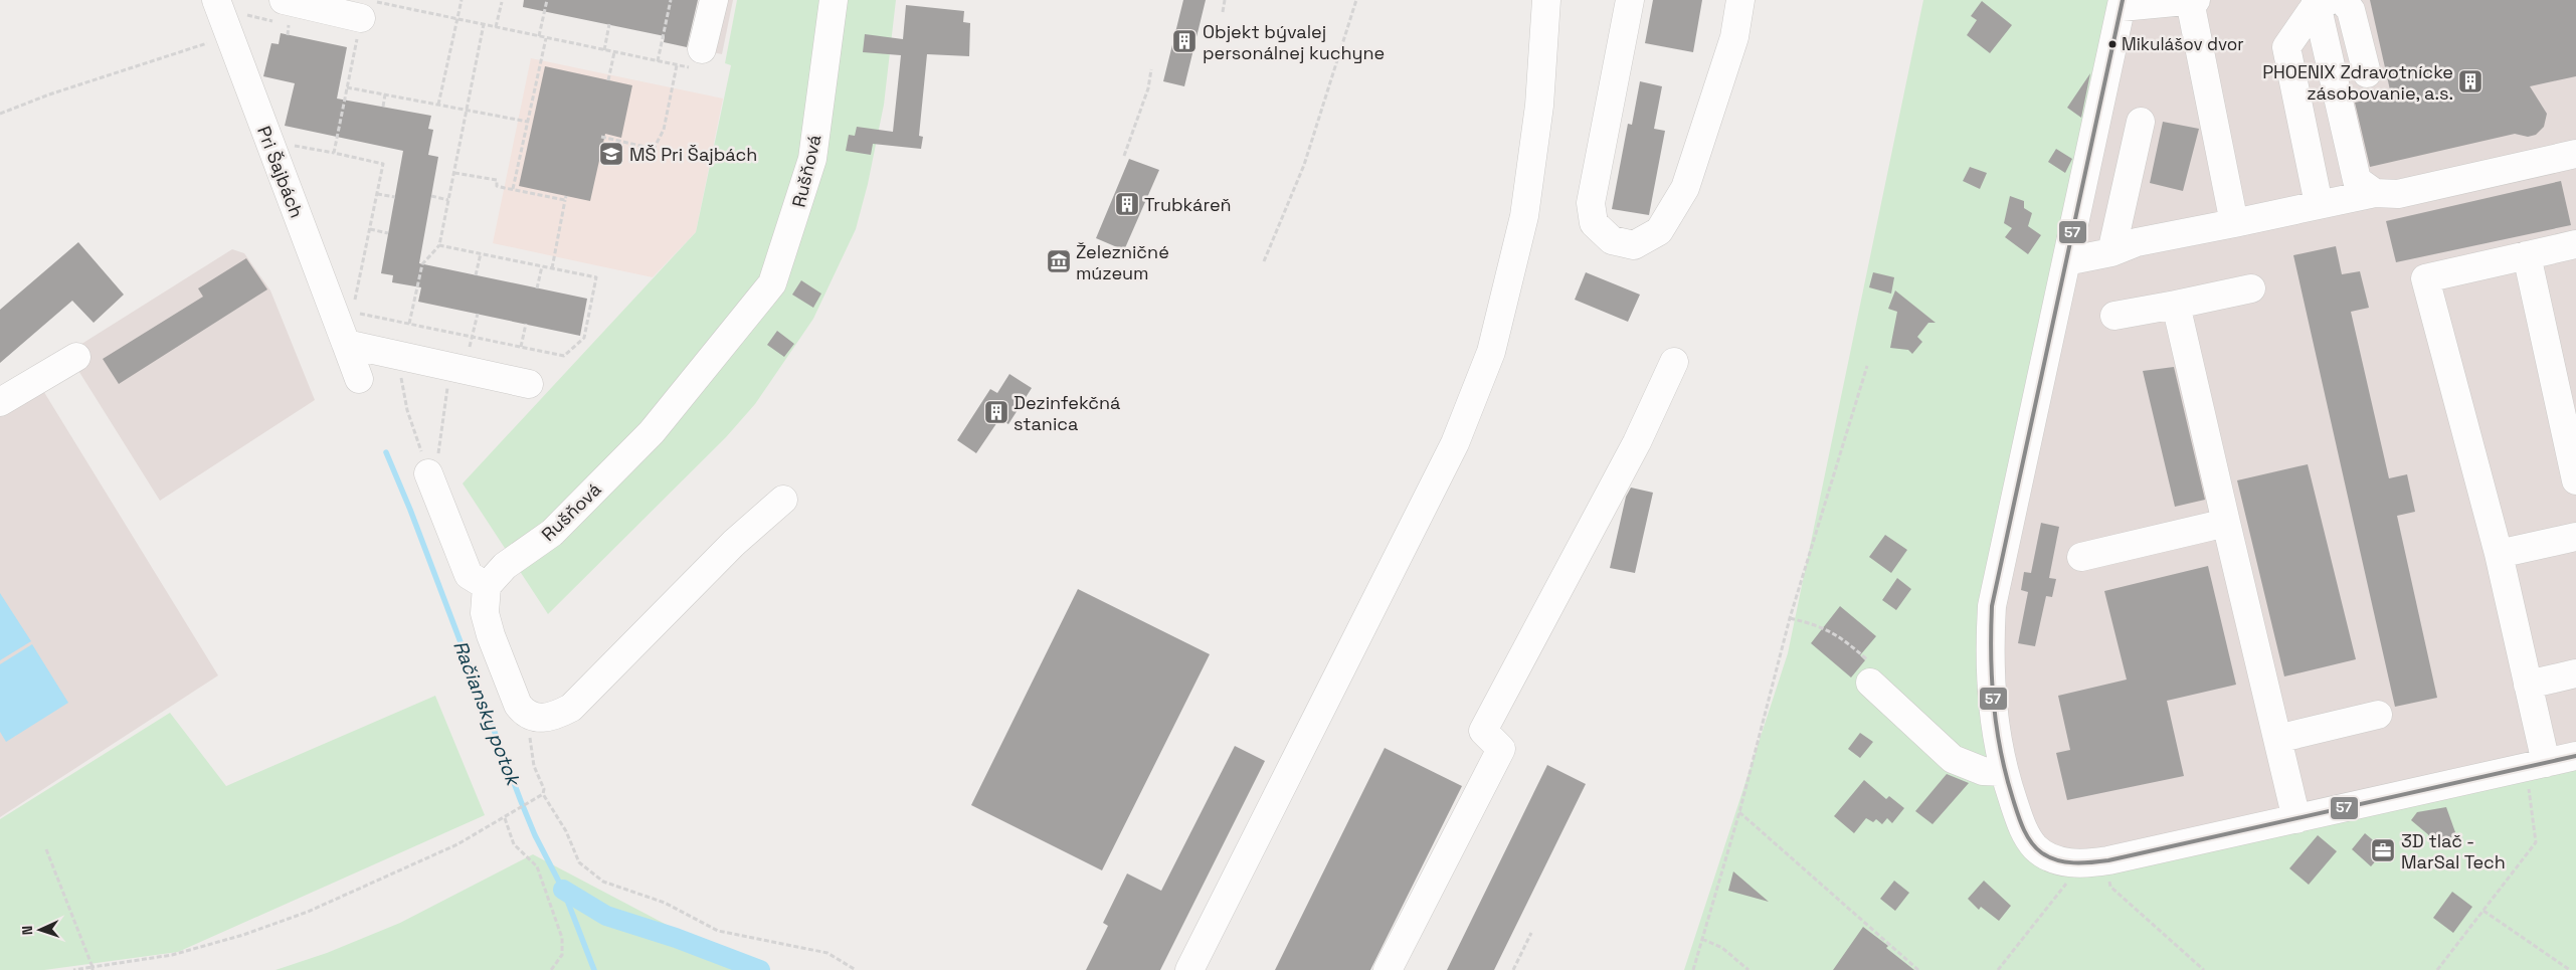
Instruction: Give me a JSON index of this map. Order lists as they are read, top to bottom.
{
  "streets": {
    "street": ["Rušňová", "Pri Šajbách"]
  },
  "water": ["Račiansky potok"],
  "places": {
    "building": [
      "Objekt bývalej personálnej kuchyne",
      "PHOENIX Zdravotnícke zásobovanie, a.s.",
      "Trubkáreň",
      "Dezinfekčná stanica"
    ],
    "other": ["Mikulášov dvor"],
    "school or university": ["MŠ Pri Šajbách"],
    "museum": ["Železničné múzeum"],
    "office": ["3D tlač - MarSal Tech"]
  },
  "lines": ["transit line 57"],
  "north": "left"
}
